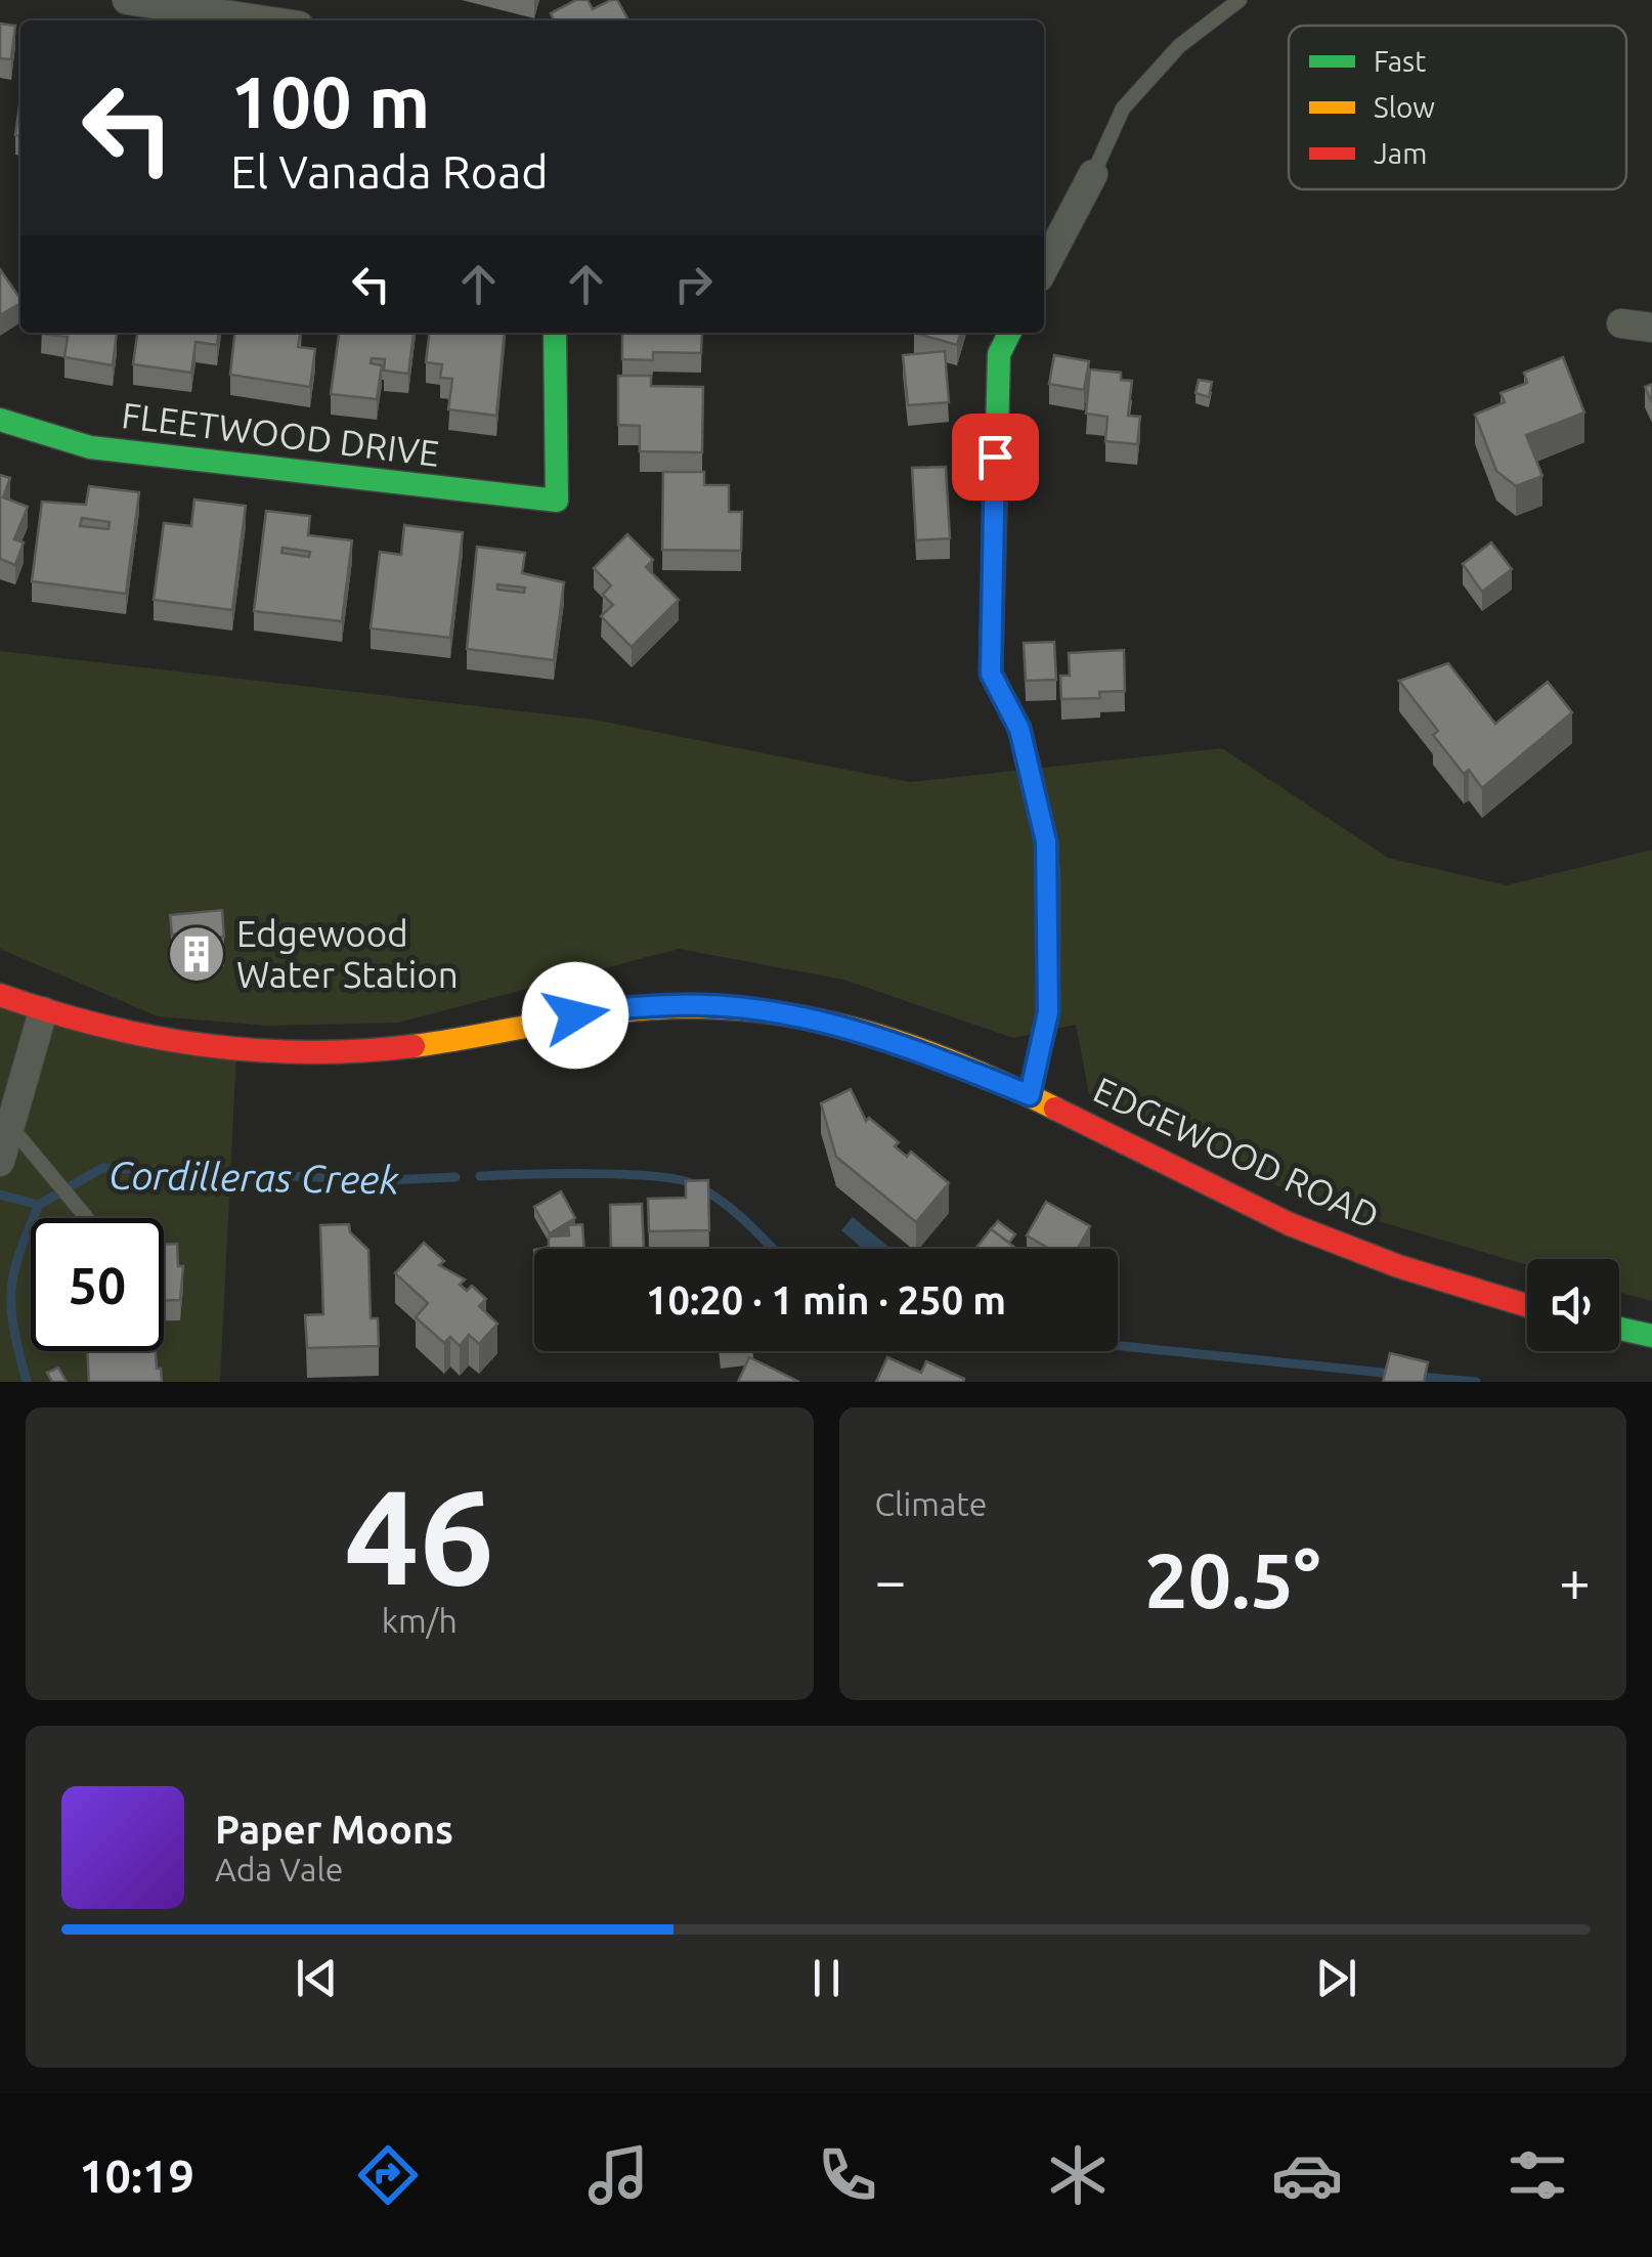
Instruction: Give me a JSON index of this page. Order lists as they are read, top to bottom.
{
  "streets": {
    "main road": ["FLEETWOOD DRIVE", "EDGEWOOD ROAD"]
  },
  "water": ["Cordilleras Creek"],
  "places": {
    "building": ["Edgewood Water Station"]
  },
  "legend": ["Fast", "Slow", "Jam"],
  "page": {
    "turn": ["100 m", "El Vanada Road"],
    "limit": "50",
    "trip": "10:20 · 1 min · 250 m",
    "tile": [
      ["46", "km/h"],
      "Climate"
    ],
    "heat": ["−", "20.5°", "+"],
    "song": ["Paper Moons", "Ada Vale"],
    "tabs": "10:19"
  }
}
